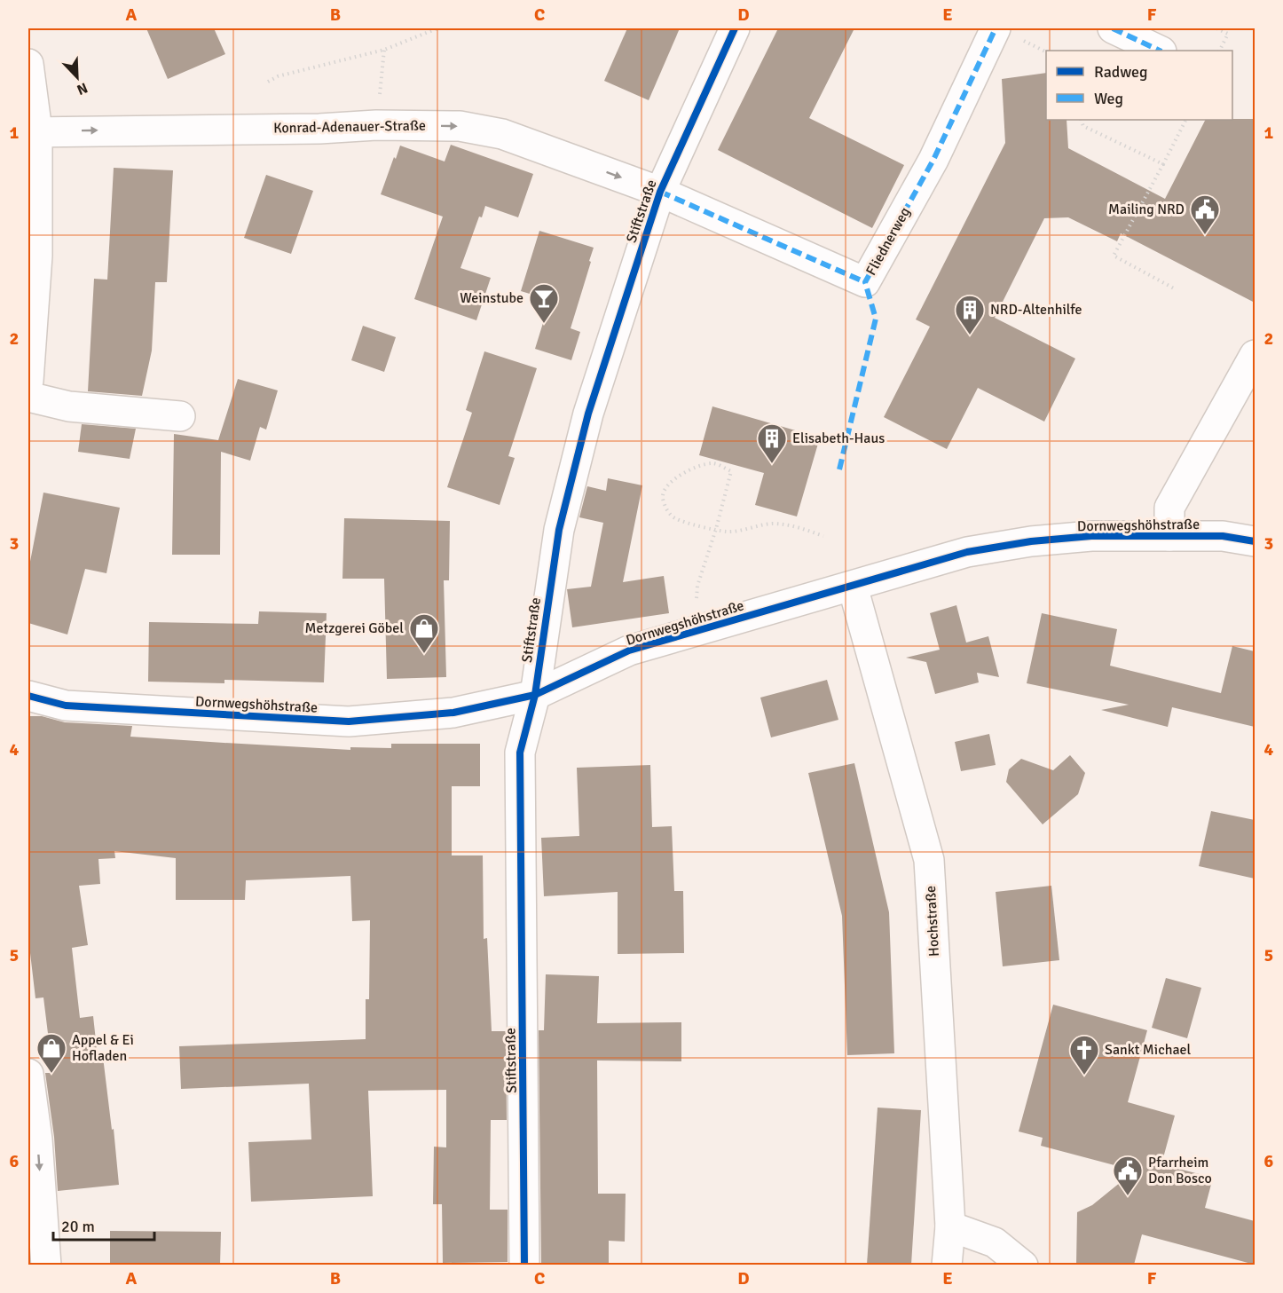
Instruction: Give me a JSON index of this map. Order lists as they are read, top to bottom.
{
  "streets": {
    "street": [
      "Konrad-Adenauer-Straße",
      "Stiftstraße",
      "Fliednerweg",
      "Dornwegshöhstraße",
      "Hochstraße"
    ]
  },
  "crossings": [
    ["Konrad-Adenauer-Straße", "Stiftstraße"],
    ["Konrad-Adenauer-Straße", "Fliednerweg"],
    ["Stiftstraße", "Fliednerweg"],
    ["Stiftstraße", "Dornwegshöhstraße"],
    ["Dornwegshöhstraße", "Hochstraße"]
  ],
  "one_way": ["Konrad-Adenauer-Straße"],
  "places": {
    "public building": ["Mailing NRD", "Pfarrheim Don Bosco"],
    "bar": ["Weinstube"],
    "building": ["NRD-Altenhilfe", "Elisabeth-Haus"],
    "shop": ["Metzgerei Göbel", "Appel & Ei Hofladen"],
    "church": ["Sankt Michael"]
  },
  "legend": ["Radweg", "Weg"],
  "scale_bar": "20 m",
  "north": "bottom right",
  "grid": {
    "columns": [
      "A",
      "B",
      "C",
      "D",
      "E",
      "F"
    ],
    "rows": [
      "1",
      "2",
      "3",
      "4",
      "5",
      "6"
    ]
  }
}
